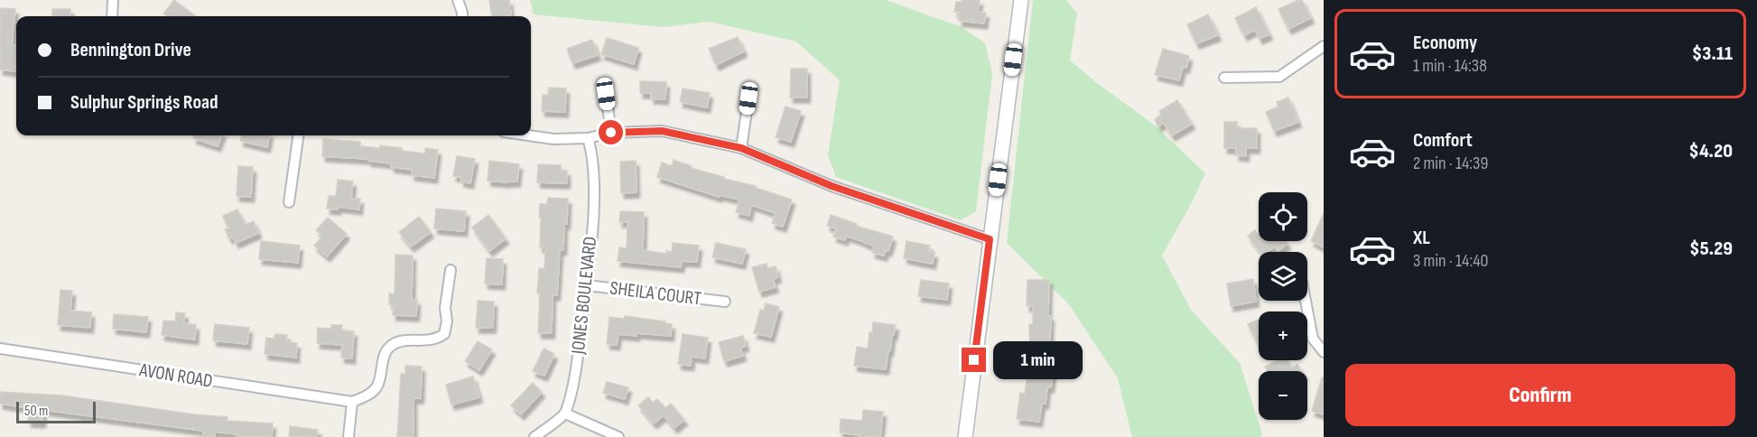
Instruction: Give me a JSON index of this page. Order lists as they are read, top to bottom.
{
  "streets": {
    "street": ["SHEILA COURT", "JONES BOULEVARD", "AVON ROAD"]
  },
  "crossings": [
    ["SHEILA COURT", "JONES BOULEVARD"]
  ],
  "scale_bar": "50 m",
  "page": {
    "list": [
      {
        "name": "Economy",
        "note": "1 min · 14:38",
        "value": "$3.11"
      },
      {
        "name": "Comfort",
        "note": "2 min · 14:39",
        "value": "$4.20"
      },
      {
        "name": "XL",
        "note": "3 min · 14:40",
        "value": "$5.29"
      }
    ],
    "banner": ["Bennington Drive", "Sulphur Springs Road"],
    "map_buttons": ["+", "−"],
    "bubble": "1 min",
    "buttons": "Confirm",
    "scale": "50 m"
  }
}
